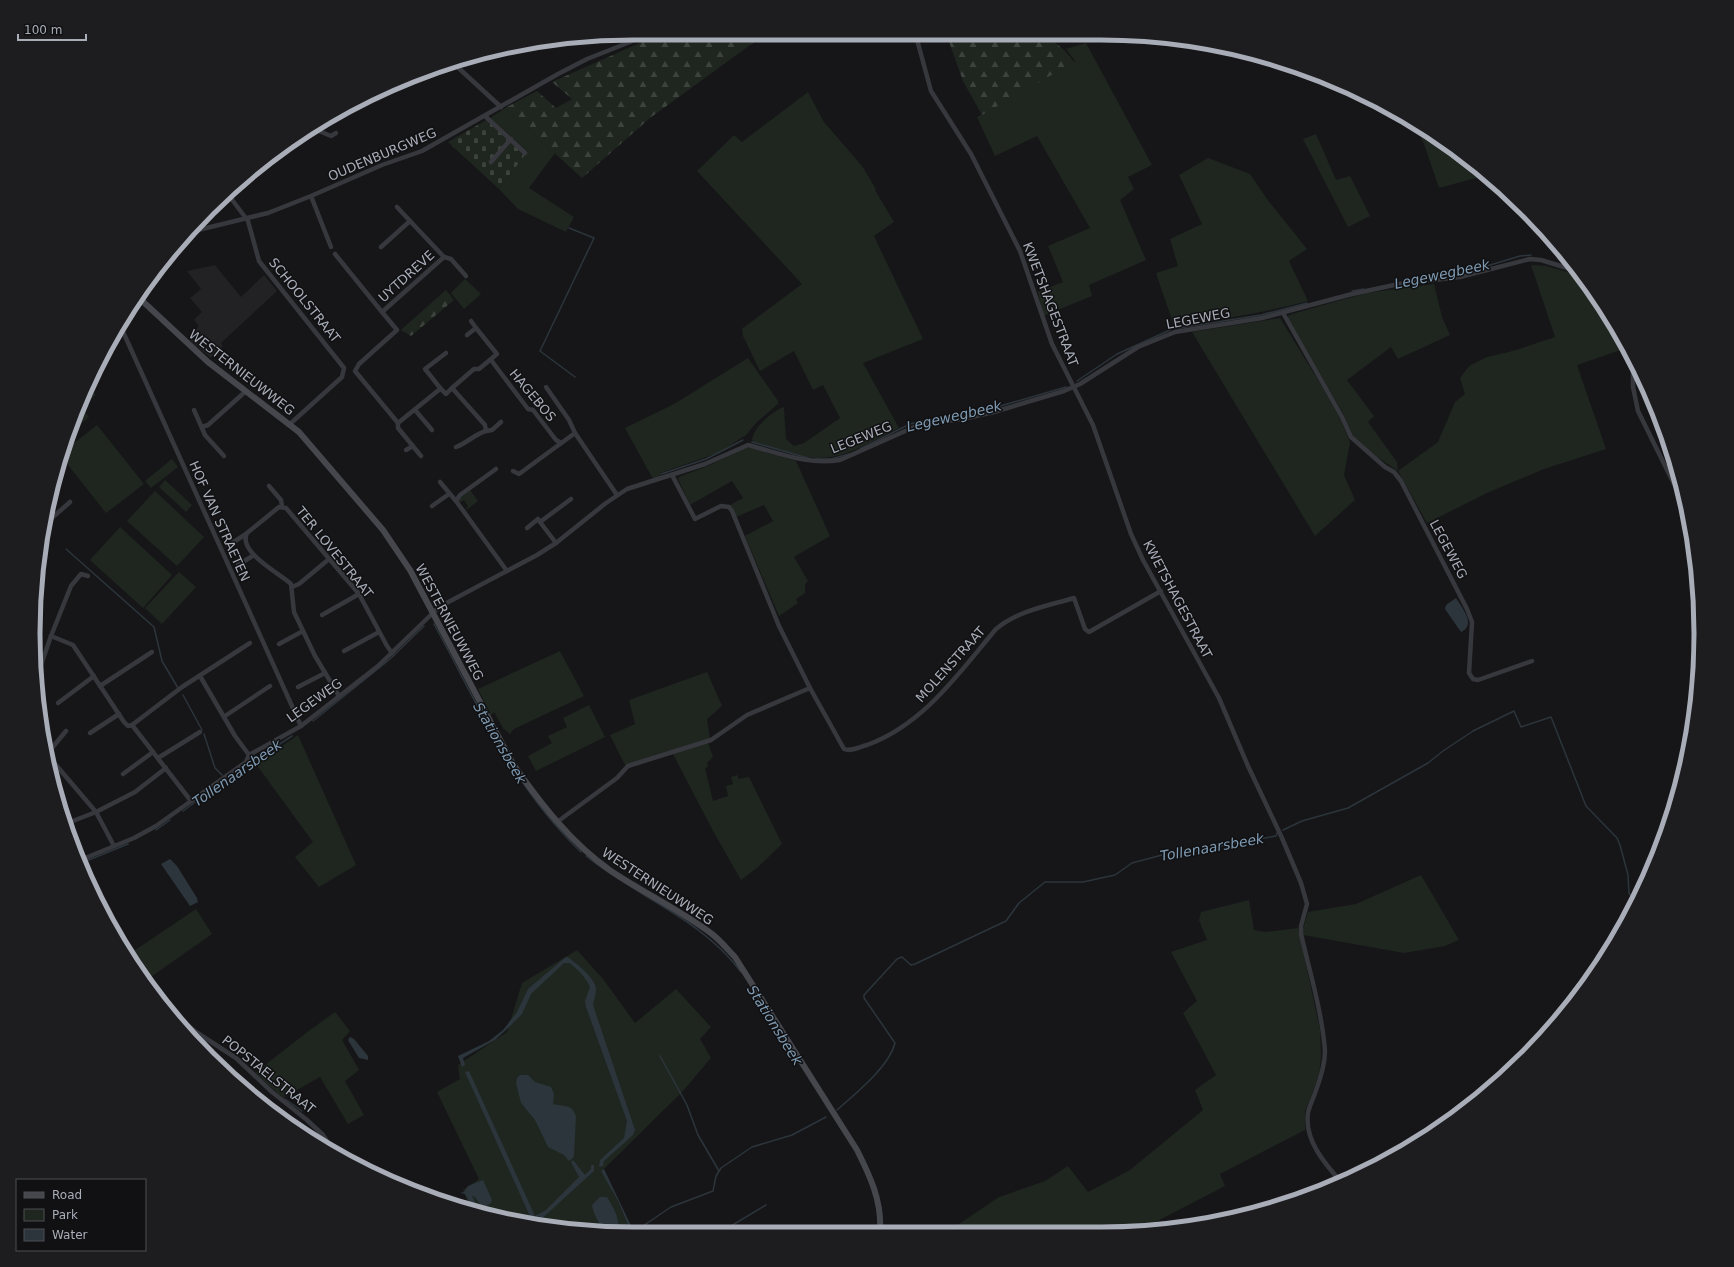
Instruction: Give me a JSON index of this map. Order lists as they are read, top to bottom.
{
  "streets": {
    "street": [
      "OUDENBURGWEG",
      "UYTDREVE",
      "SCHOOLSTRAAT",
      "KWETSHAGESTRAAT",
      "LEGEWEG",
      "WESTERNIEUWWEG",
      "HAGEBOS",
      "HOF VAN STRAETEN",
      "TER LOVESTRAAT",
      "MOLENSTRAAT",
      "POPSTAELSTRAAT"
    ]
  },
  "crossings": [
    ["OUDENBURGWEG", "SCHOOLSTRAAT"],
    ["KWETSHAGESTRAAT", "LEGEWEG"],
    ["KWETSHAGESTRAAT", "MOLENSTRAAT"],
    ["LEGEWEG", "WESTERNIEUWWEG"],
    ["LEGEWEG", "HAGEBOS"],
    ["LEGEWEG", "HOF VAN STRAETEN"],
    ["LEGEWEG", "TER LOVESTRAAT"]
  ],
  "water": ["Legewegbeek", "Stationsbeek", "Tollenaarsbeek"],
  "legend": ["Road", "Park", "Water"],
  "scale_bar": "100 m"
}
